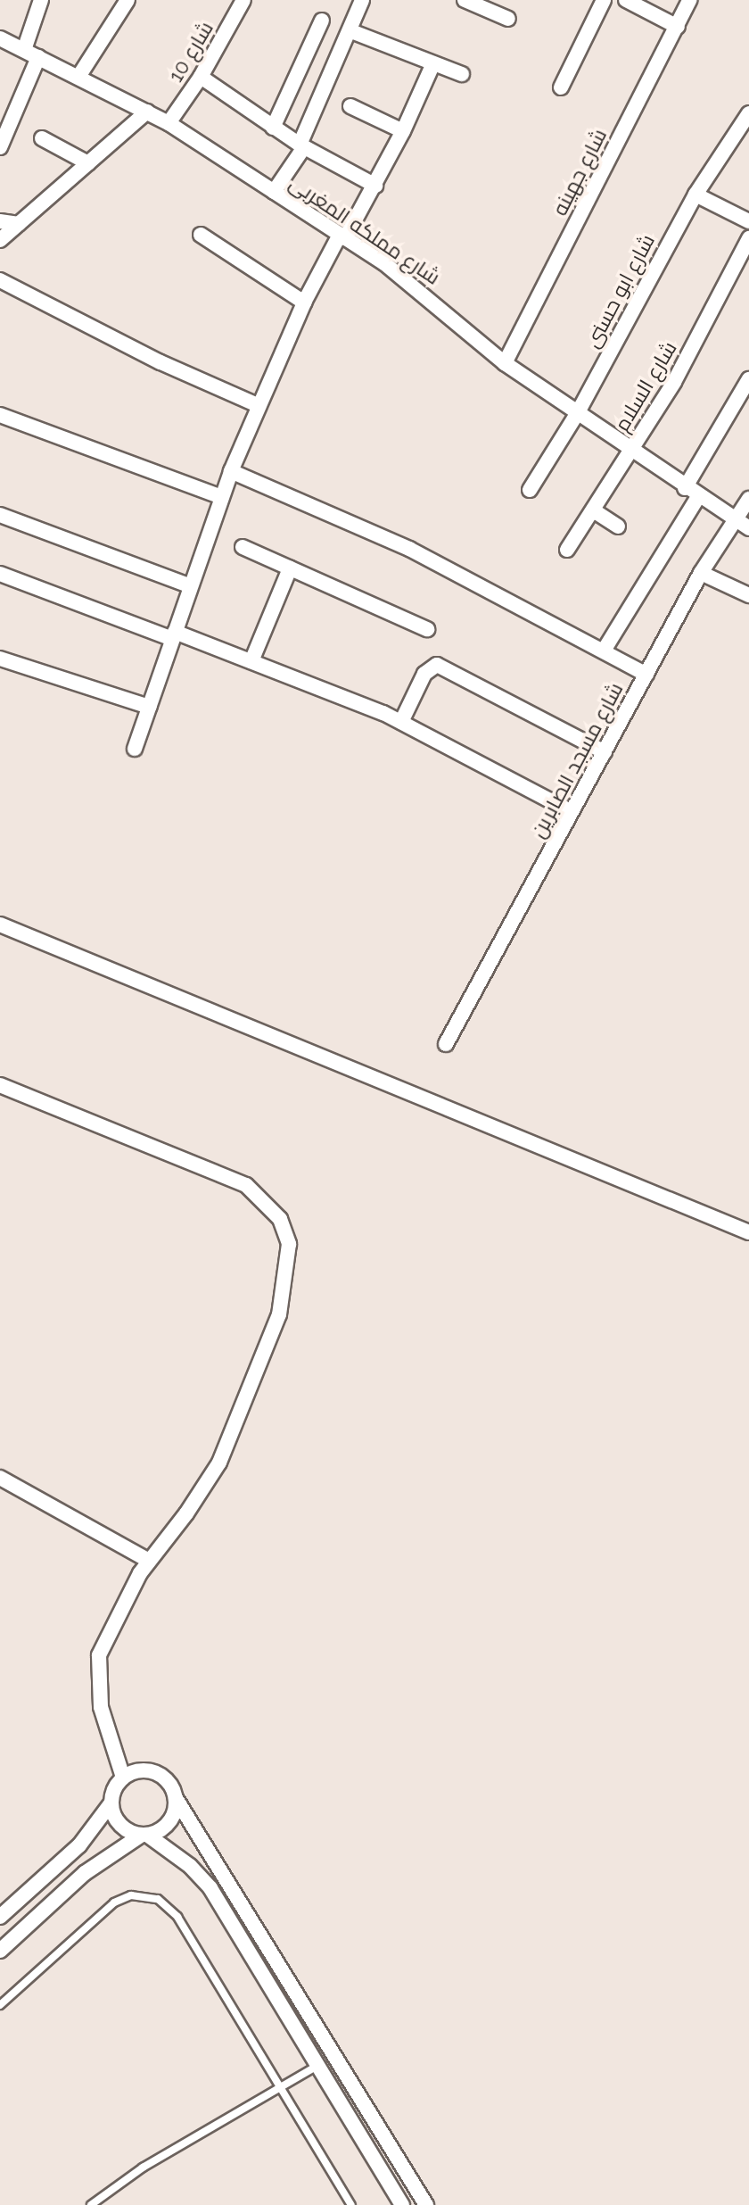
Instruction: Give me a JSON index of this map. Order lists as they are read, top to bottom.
{
  "streets": {
    "street": [
      "شارع 10",
      "شارع جهينه",
      "شارع مملكه المغربى",
      "شارع ابو حسنى",
      "شارع السلام",
      "شارع مسجد الصابرين"
    ]
  },
  "crossings": [
    ["شارع 10", "شارع مملكه المغربى"],
    ["شارع جهينه", "شارع مملكه المغربى"],
    ["شارع مملكه المغربى", "شارع ابو حسنى"],
    ["شارع مملكه المغربى", "شارع السلام"],
    ["شارع مملكه المغربى", "شارع مسجد الصابرين"]
  ]
}
